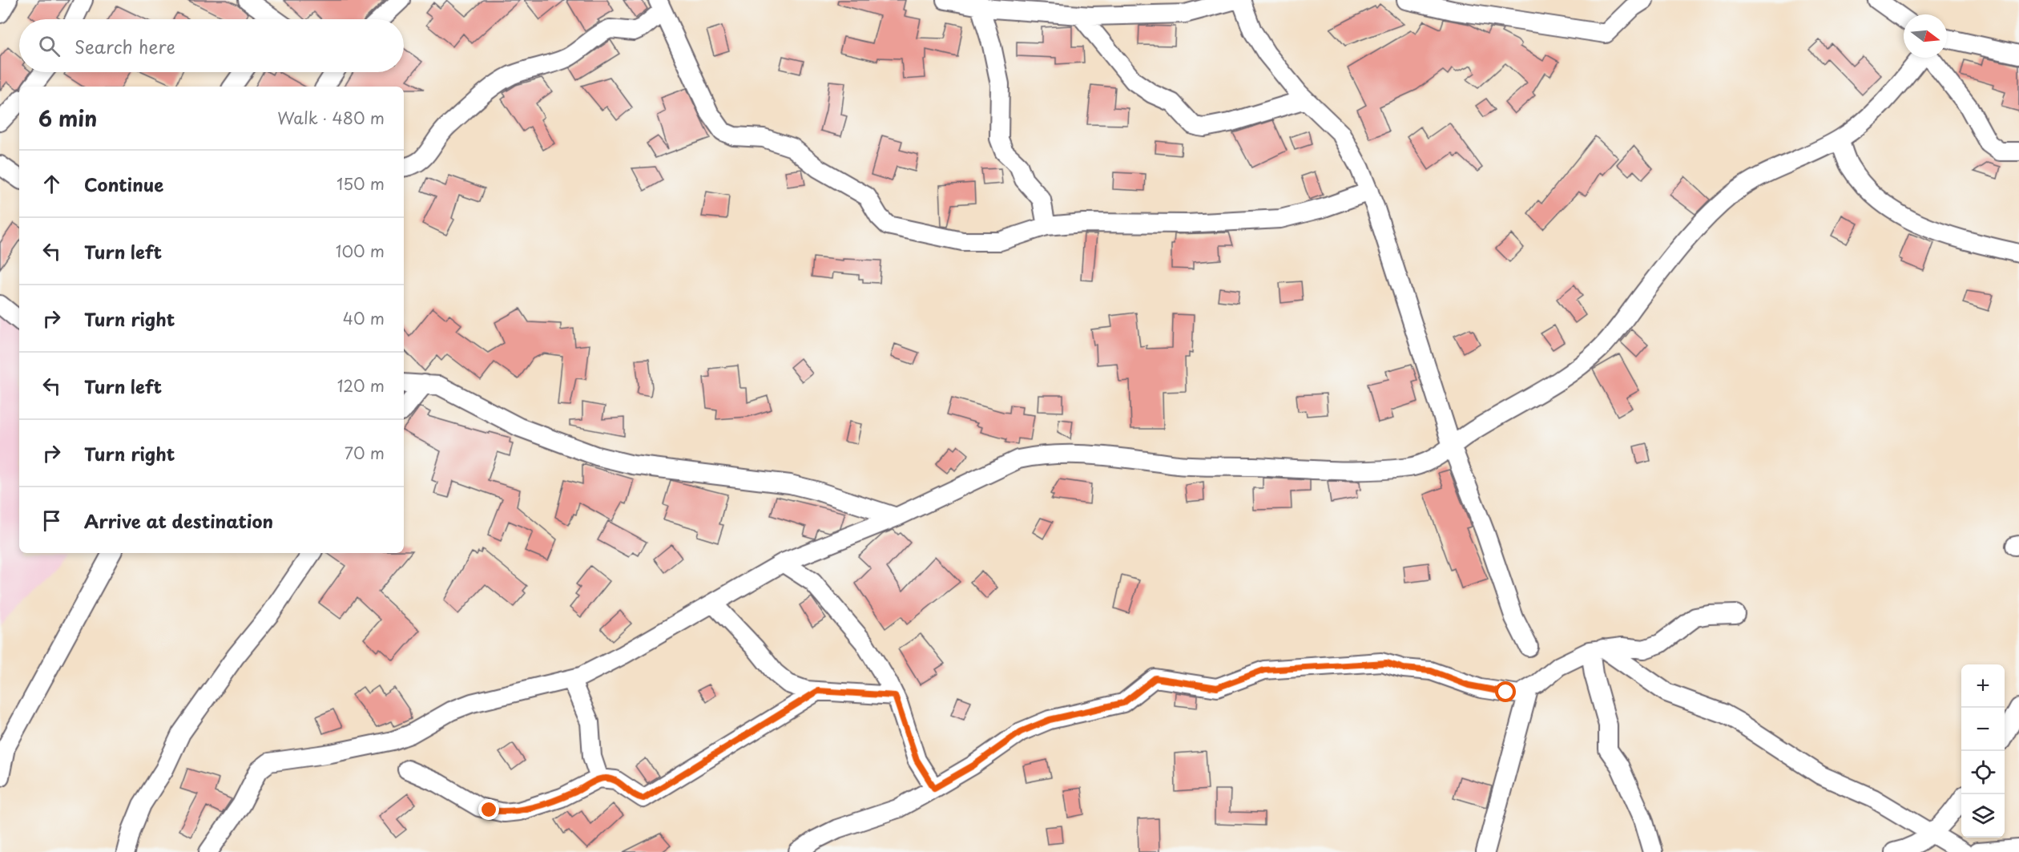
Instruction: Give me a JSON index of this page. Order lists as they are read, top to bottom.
{
  "north": "right",
  "page": {
    "search": "Search here",
    "heading": ["6 min", "Walk · 480 m"],
    "list": [
      ["Continue", "150 m"],
      ["Turn left", "100 m"],
      ["Turn right", "40 m"],
      ["Turn left", "120 m"],
      ["Turn right", "70 m"],
      "Arrive at destination"
    ],
    "map_buttons": ["+", "−"]
  }
}
